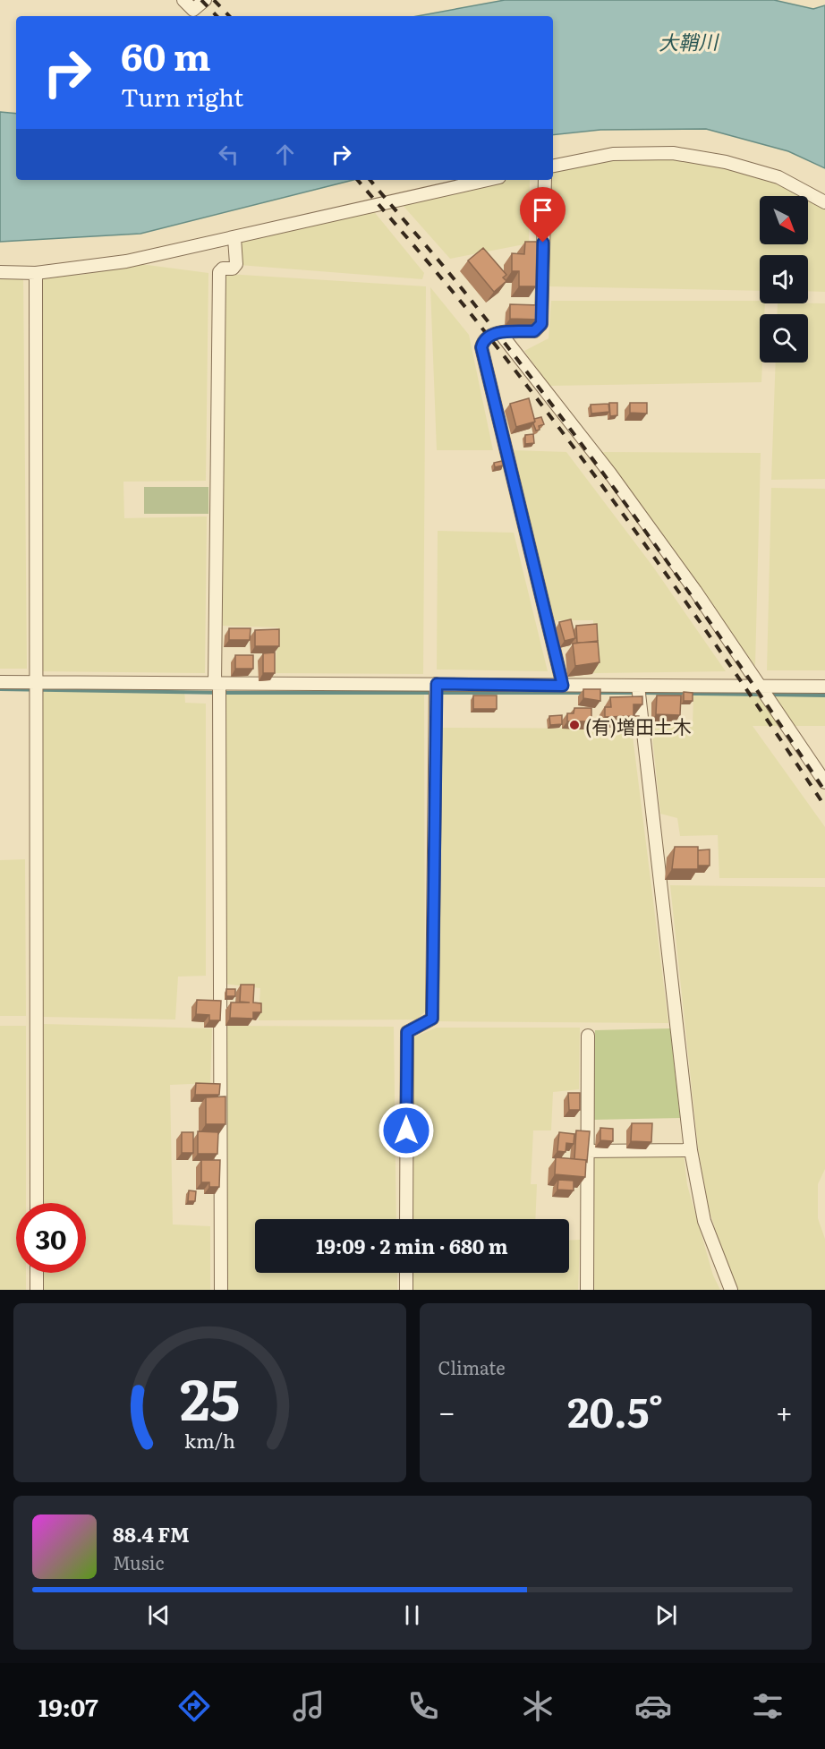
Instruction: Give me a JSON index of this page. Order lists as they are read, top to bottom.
{
  "water": ["大鞘川"],
  "places": ["(有)増田土木"],
  "north": "bottom right",
  "page": {
    "turn": ["60 m", "Turn right"],
    "limit": "30",
    "trip": "19:09 · 2 min · 680 m",
    "tile": "Climate",
    "heat": ["−", "20.5°", "+"],
    "song": ["88.4 FM", "Music"],
    "tabs": "19:07",
    "gauge": ["25", "km/h"]
  }
}
